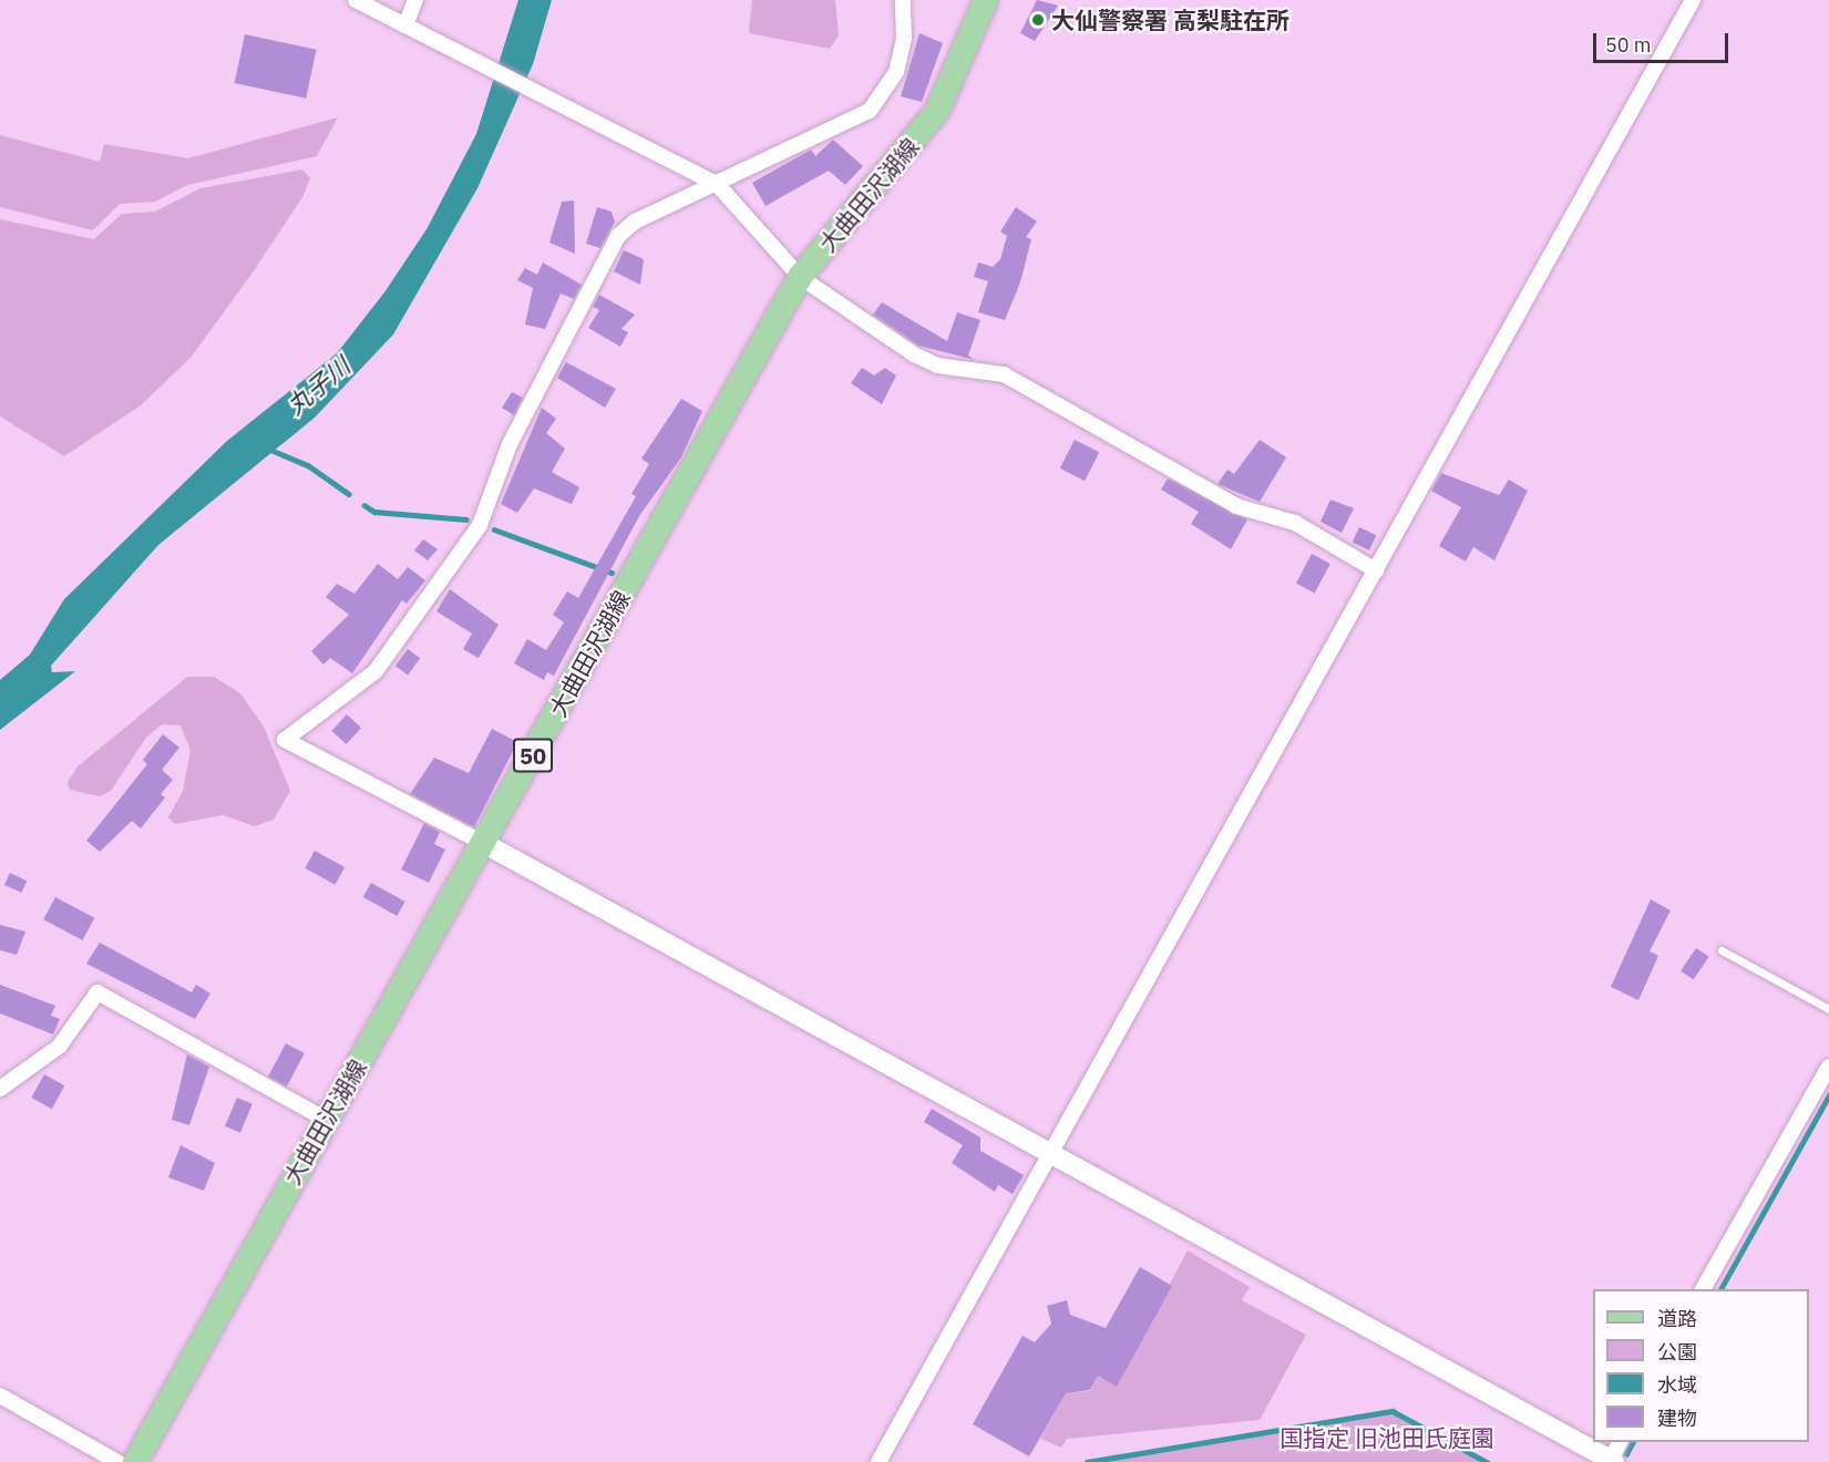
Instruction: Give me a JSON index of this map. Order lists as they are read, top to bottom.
{
  "streets": {
    "main road": ["大曲田沢湖線", "50"]
  },
  "water": ["丸子川"],
  "parks": ["国指定 旧池田氏庭園"],
  "places": ["大仙警察署 高梨駐在所"],
  "legend": [
    "道路",
    "公園",
    "水域",
    "建物"
  ],
  "scale_bar": "50 m"
}
